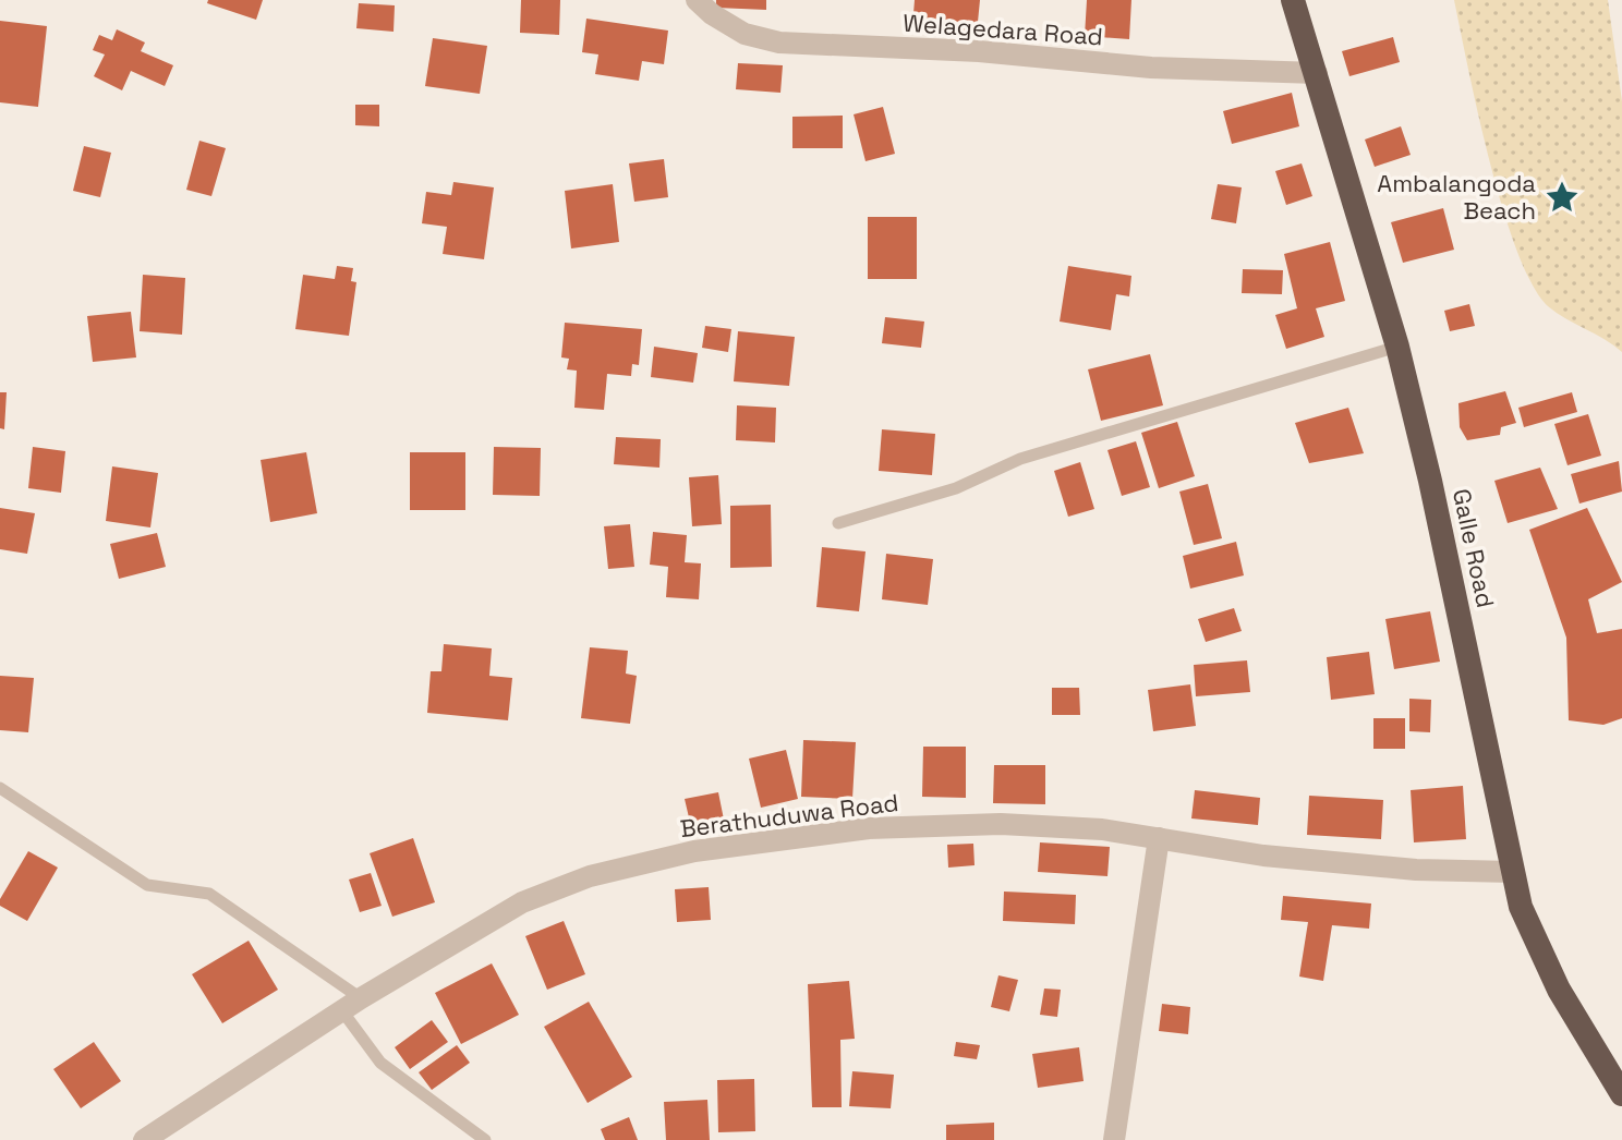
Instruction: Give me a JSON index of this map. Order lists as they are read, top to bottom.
{
  "streets": {
    "highway": ["Galle Road"],
    "street": ["Welagedara Road", "Berathuduwa Road"]
  },
  "crossings": [
    ["Welagedara Road", "Galle Road"],
    ["Galle Road", "Berathuduwa Road"]
  ],
  "places": {
    "place": ["Ambalangoda Beach"]
  }
}
